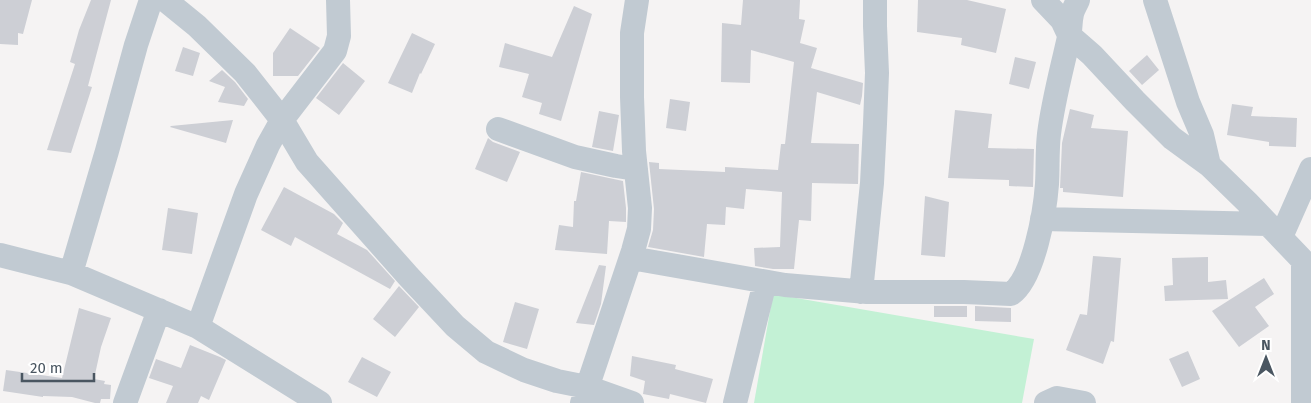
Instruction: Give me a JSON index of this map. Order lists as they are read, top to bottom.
{
  "scale_bar": "20 m",
  "north": "top"
}
